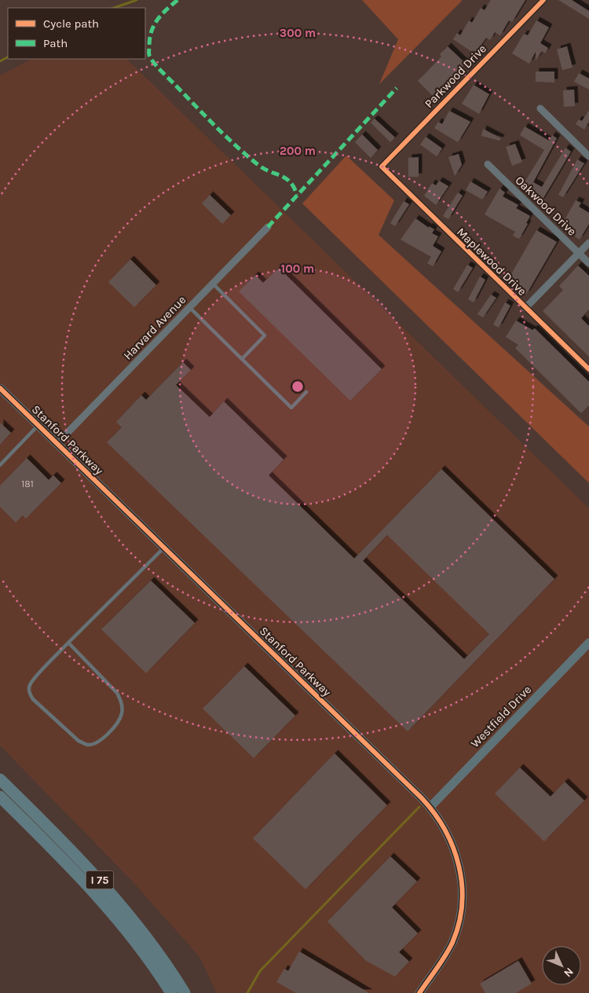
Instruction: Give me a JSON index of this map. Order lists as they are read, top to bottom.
{
  "streets": {
    "highway": ["I 75"],
    "street": [
      "Parkwood Drive",
      "Oakwood Drive",
      "Maplewood Drive",
      "Harvard Avenue",
      "Stanford Parkway",
      "Westfield Drive"
    ]
  },
  "crossings": [
    ["Parkwood Drive", "Maplewood Drive"],
    ["Harvard Avenue", "Stanford Parkway"],
    ["Stanford Parkway", "Westfield Drive"]
  ],
  "house_numbers": ["181"],
  "legend": ["Cycle path", "Path"],
  "north": "bottom right",
  "rings": ["300 m", "200 m", "100 m"]
}
